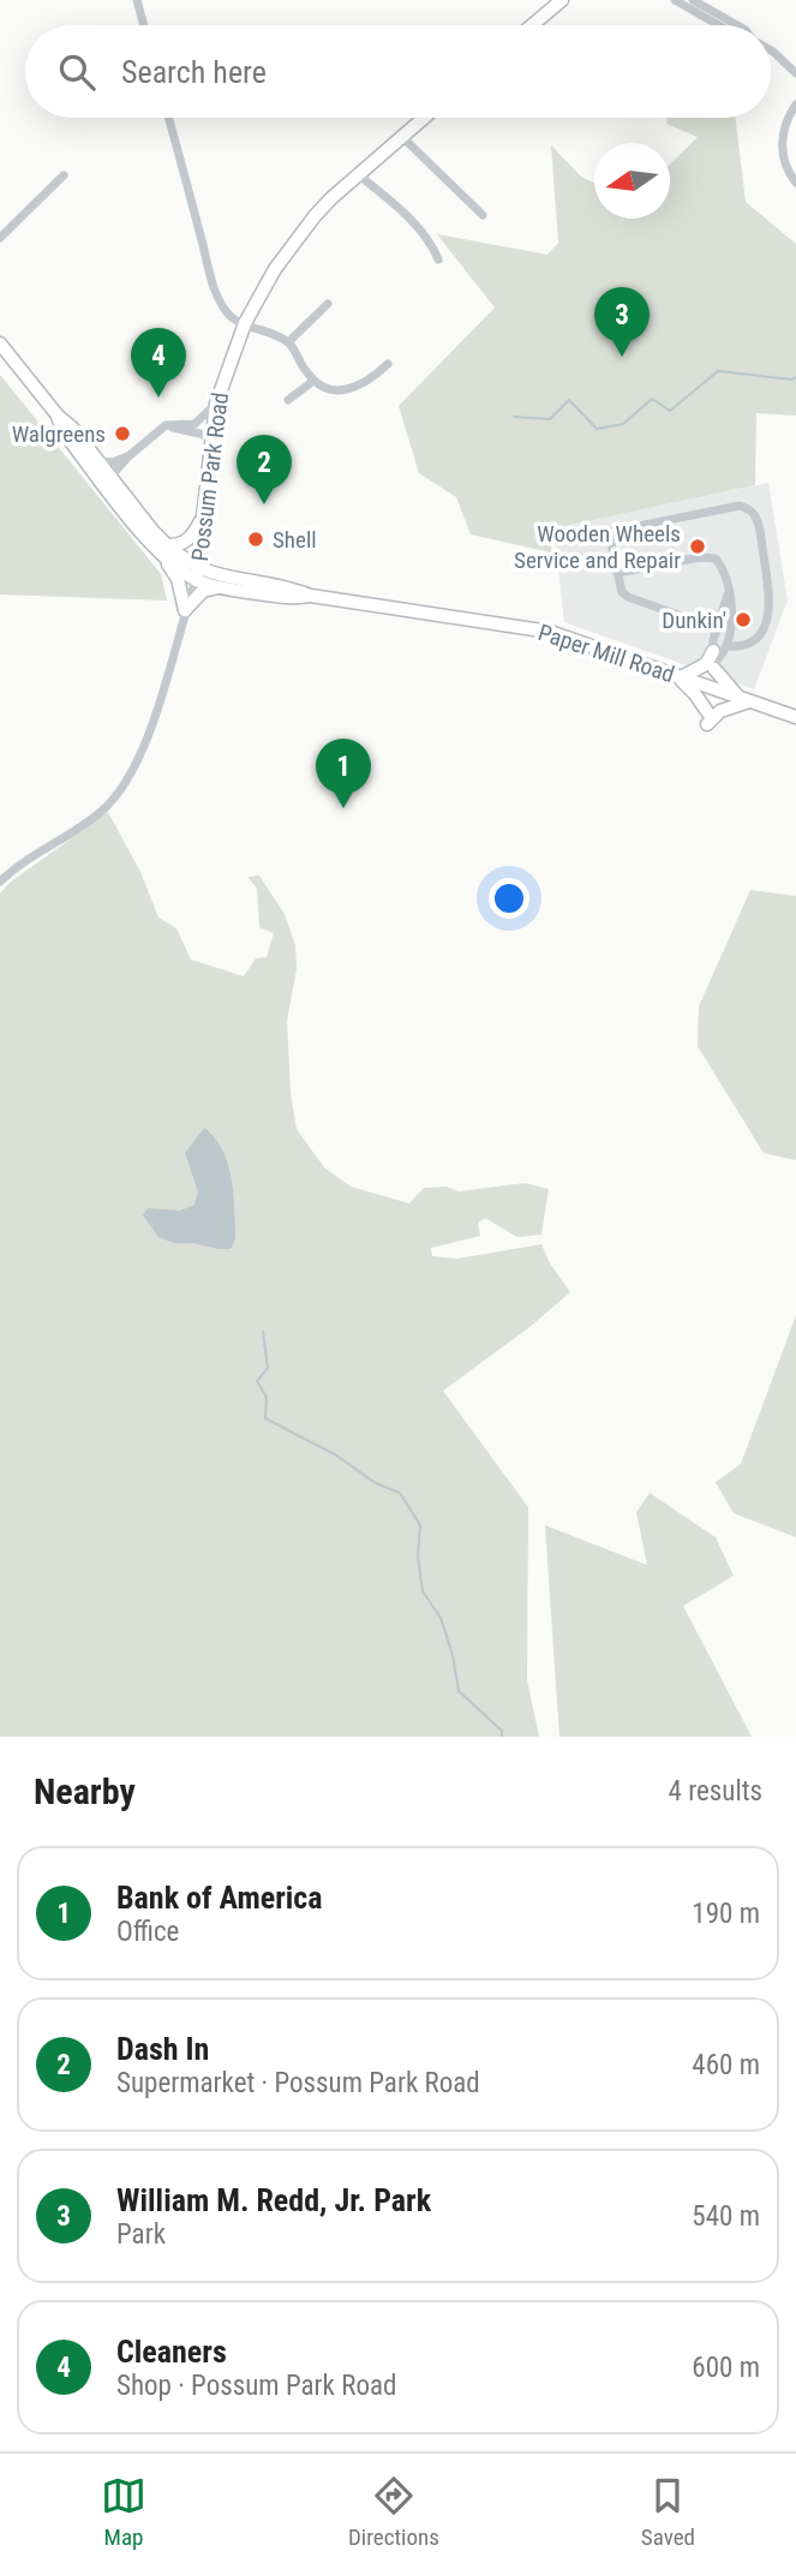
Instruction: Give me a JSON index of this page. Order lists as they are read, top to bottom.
{
  "streets": {
    "main road": ["Possum Park Road", "Paper Mill Road"]
  },
  "crossings": [
    ["Possum Park Road", "Paper Mill Road"]
  ],
  "places": [
    "Walgreens",
    "Shell",
    "Wooden Wheels Service and Repair",
    "Dunkin'"
  ],
  "north": "left",
  "page": {
    "search": "Search here",
    "pins": [
      "3",
      "4",
      "2",
      "1"
    ],
    "heading": ["Nearby", "4 results"],
    "list": [
      {
        "mark": "1",
        "name": "Bank of America",
        "note": "Office",
        "value": "190 m"
      },
      {
        "mark": "2",
        "name": "Dash In",
        "note": "Supermarket · Possum Park Road",
        "value": "460 m"
      },
      {
        "mark": "3",
        "name": "William M. Redd, Jr. Park",
        "note": "Park",
        "value": "540 m"
      },
      {
        "mark": "4",
        "name": "Cleaners",
        "note": "Shop · Possum Park Road",
        "value": "600 m"
      }
    ],
    "nav": ["Map", "Directions", "Saved"]
  }
}
